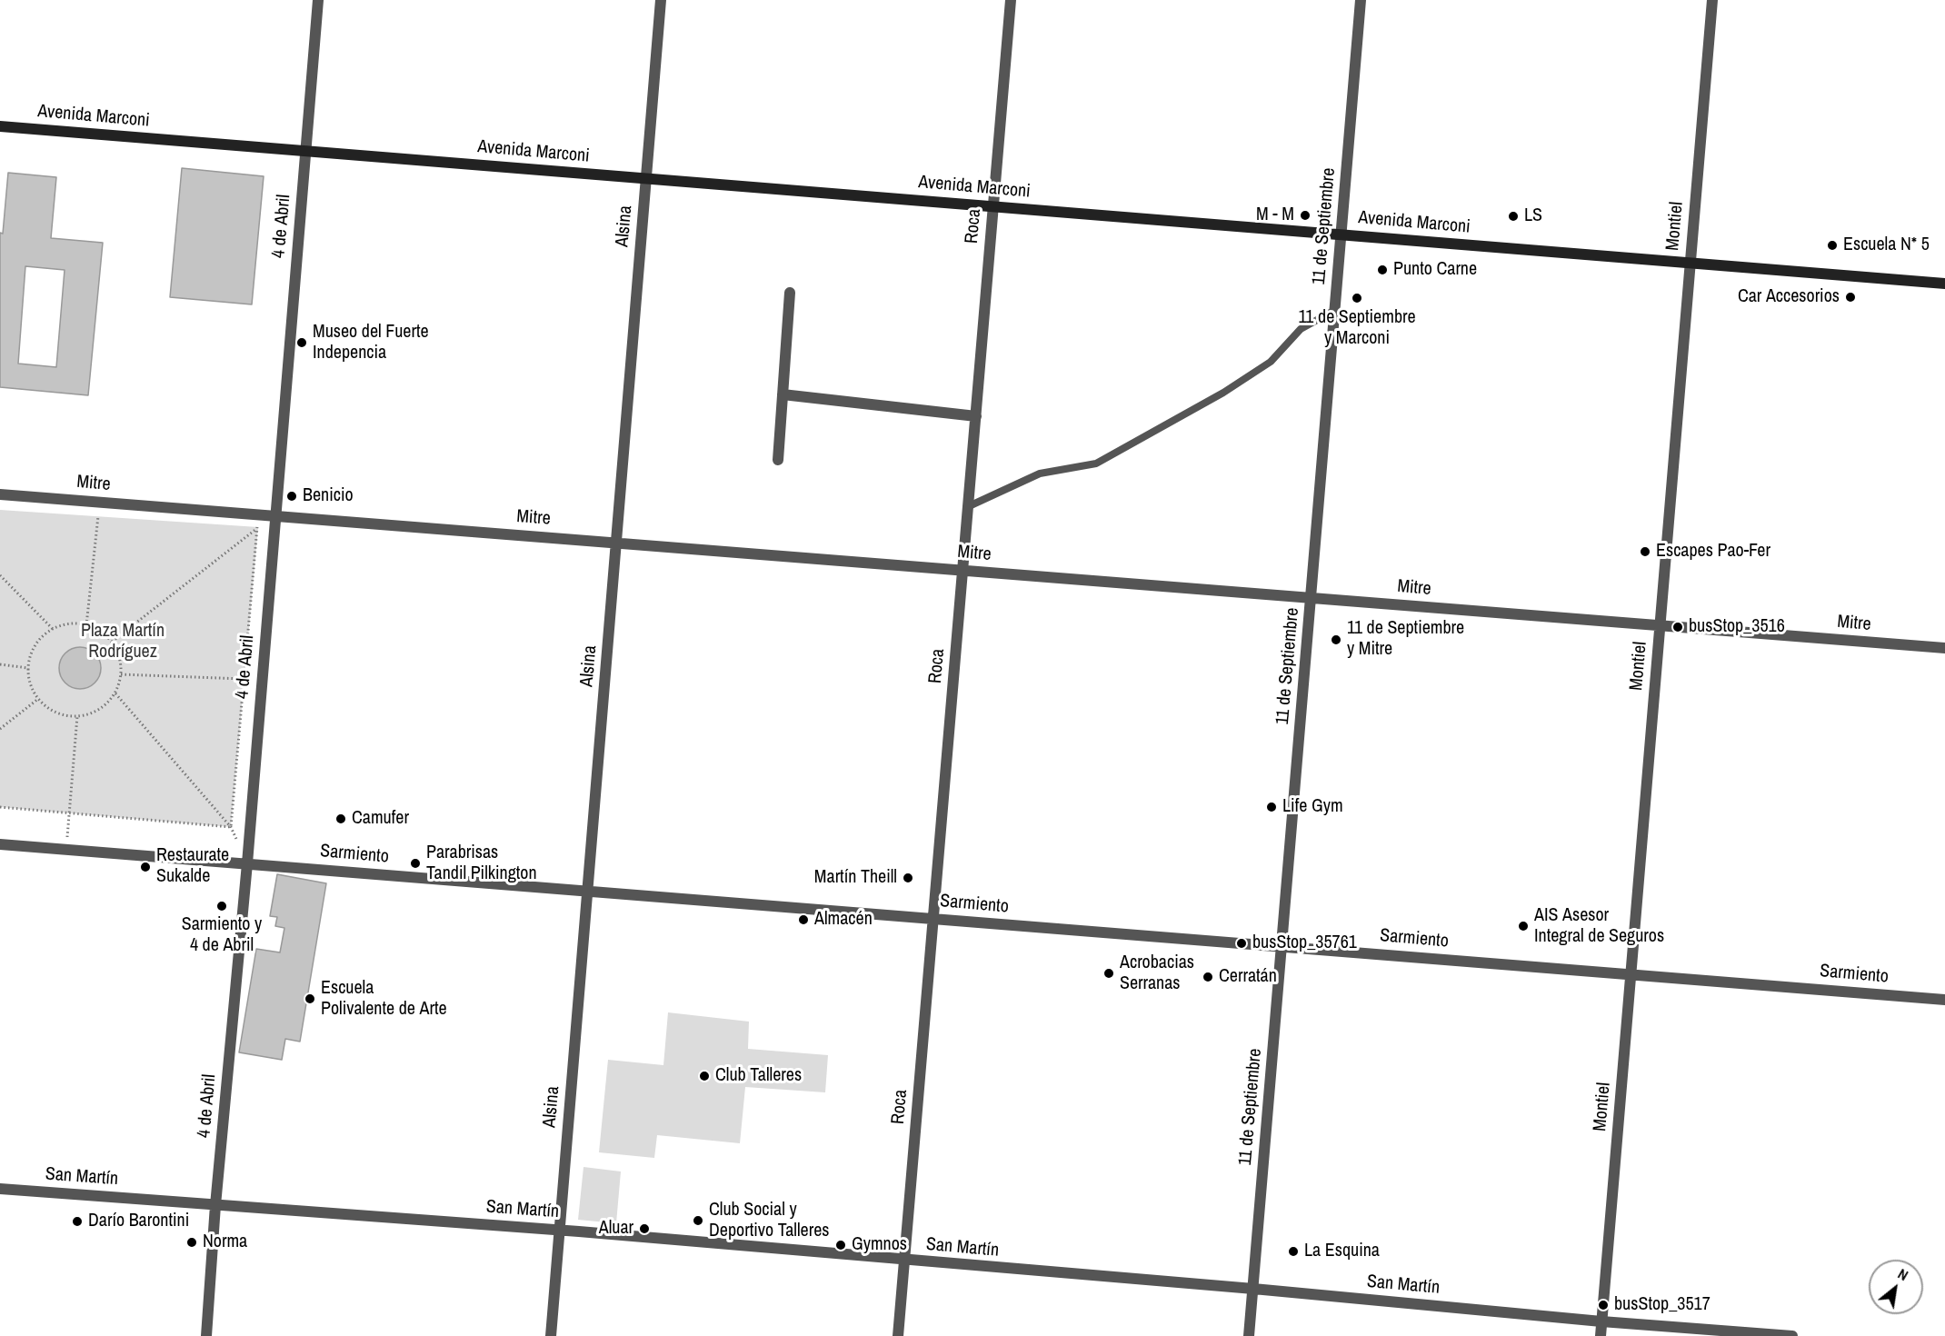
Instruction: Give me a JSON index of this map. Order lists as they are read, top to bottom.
{
  "streets": {
    "main road": ["Avenida Marconi"],
    "street": [
      "4 de Abril",
      "Alsina",
      "Roca",
      "11 de Septiembre",
      "Montiel",
      "Mitre",
      "Sarmiento",
      "San Martín"
    ]
  },
  "crossings": [
    ["Avenida Marconi", "4 de Abril"],
    ["Avenida Marconi", "Alsina"],
    ["Avenida Marconi", "Roca"],
    ["Avenida Marconi", "11 de Septiembre"],
    ["Avenida Marconi", "Montiel"],
    ["4 de Abril", "Mitre"],
    ["4 de Abril", "Sarmiento"],
    ["4 de Abril", "San Martín"],
    ["Alsina", "Mitre"],
    ["Alsina", "Sarmiento"],
    ["Alsina", "San Martín"],
    ["Roca", "Mitre"],
    ["Roca", "Sarmiento"],
    ["Roca", "San Martín"],
    ["11 de Septiembre", "Mitre"],
    ["11 de Septiembre", "Sarmiento"],
    ["11 de Septiembre", "San Martín"],
    ["Montiel", "Mitre"],
    ["Montiel", "Sarmiento"],
    ["Montiel", "San Martín"]
  ],
  "parks": ["Plaza Martín Rodríguez"],
  "places": [
    "M - M",
    "LS",
    "Escuela N* 5",
    "Punto Carne",
    "Car Accesorios",
    "11 de Septiembre y Marconi",
    "Museo del Fuerte Indepencia",
    "Benicio",
    "Escapes Pao-Fer",
    "busStop_3516",
    "11 de Septiembre y Mitre",
    "Life Gym",
    "Camufer",
    "Parabrisas Tandil Pilkington",
    "Restaurate Sukalde",
    "Martín Theill",
    "Sarmiento y 4 de Abril",
    "Almacén",
    "AIS Asesor Integral de Seguros",
    "busStop_35761",
    "Acrobacias Serranas",
    "Cerratán",
    "Escuela Polivalente de Arte",
    "Club Talleres",
    "Club Social y Deportivo Talleres",
    "Darío Barontini",
    "Aluar",
    "Norma",
    "Gymnos",
    "La Esquina",
    "busStop_3517"
  ],
  "north": "top right"
}
